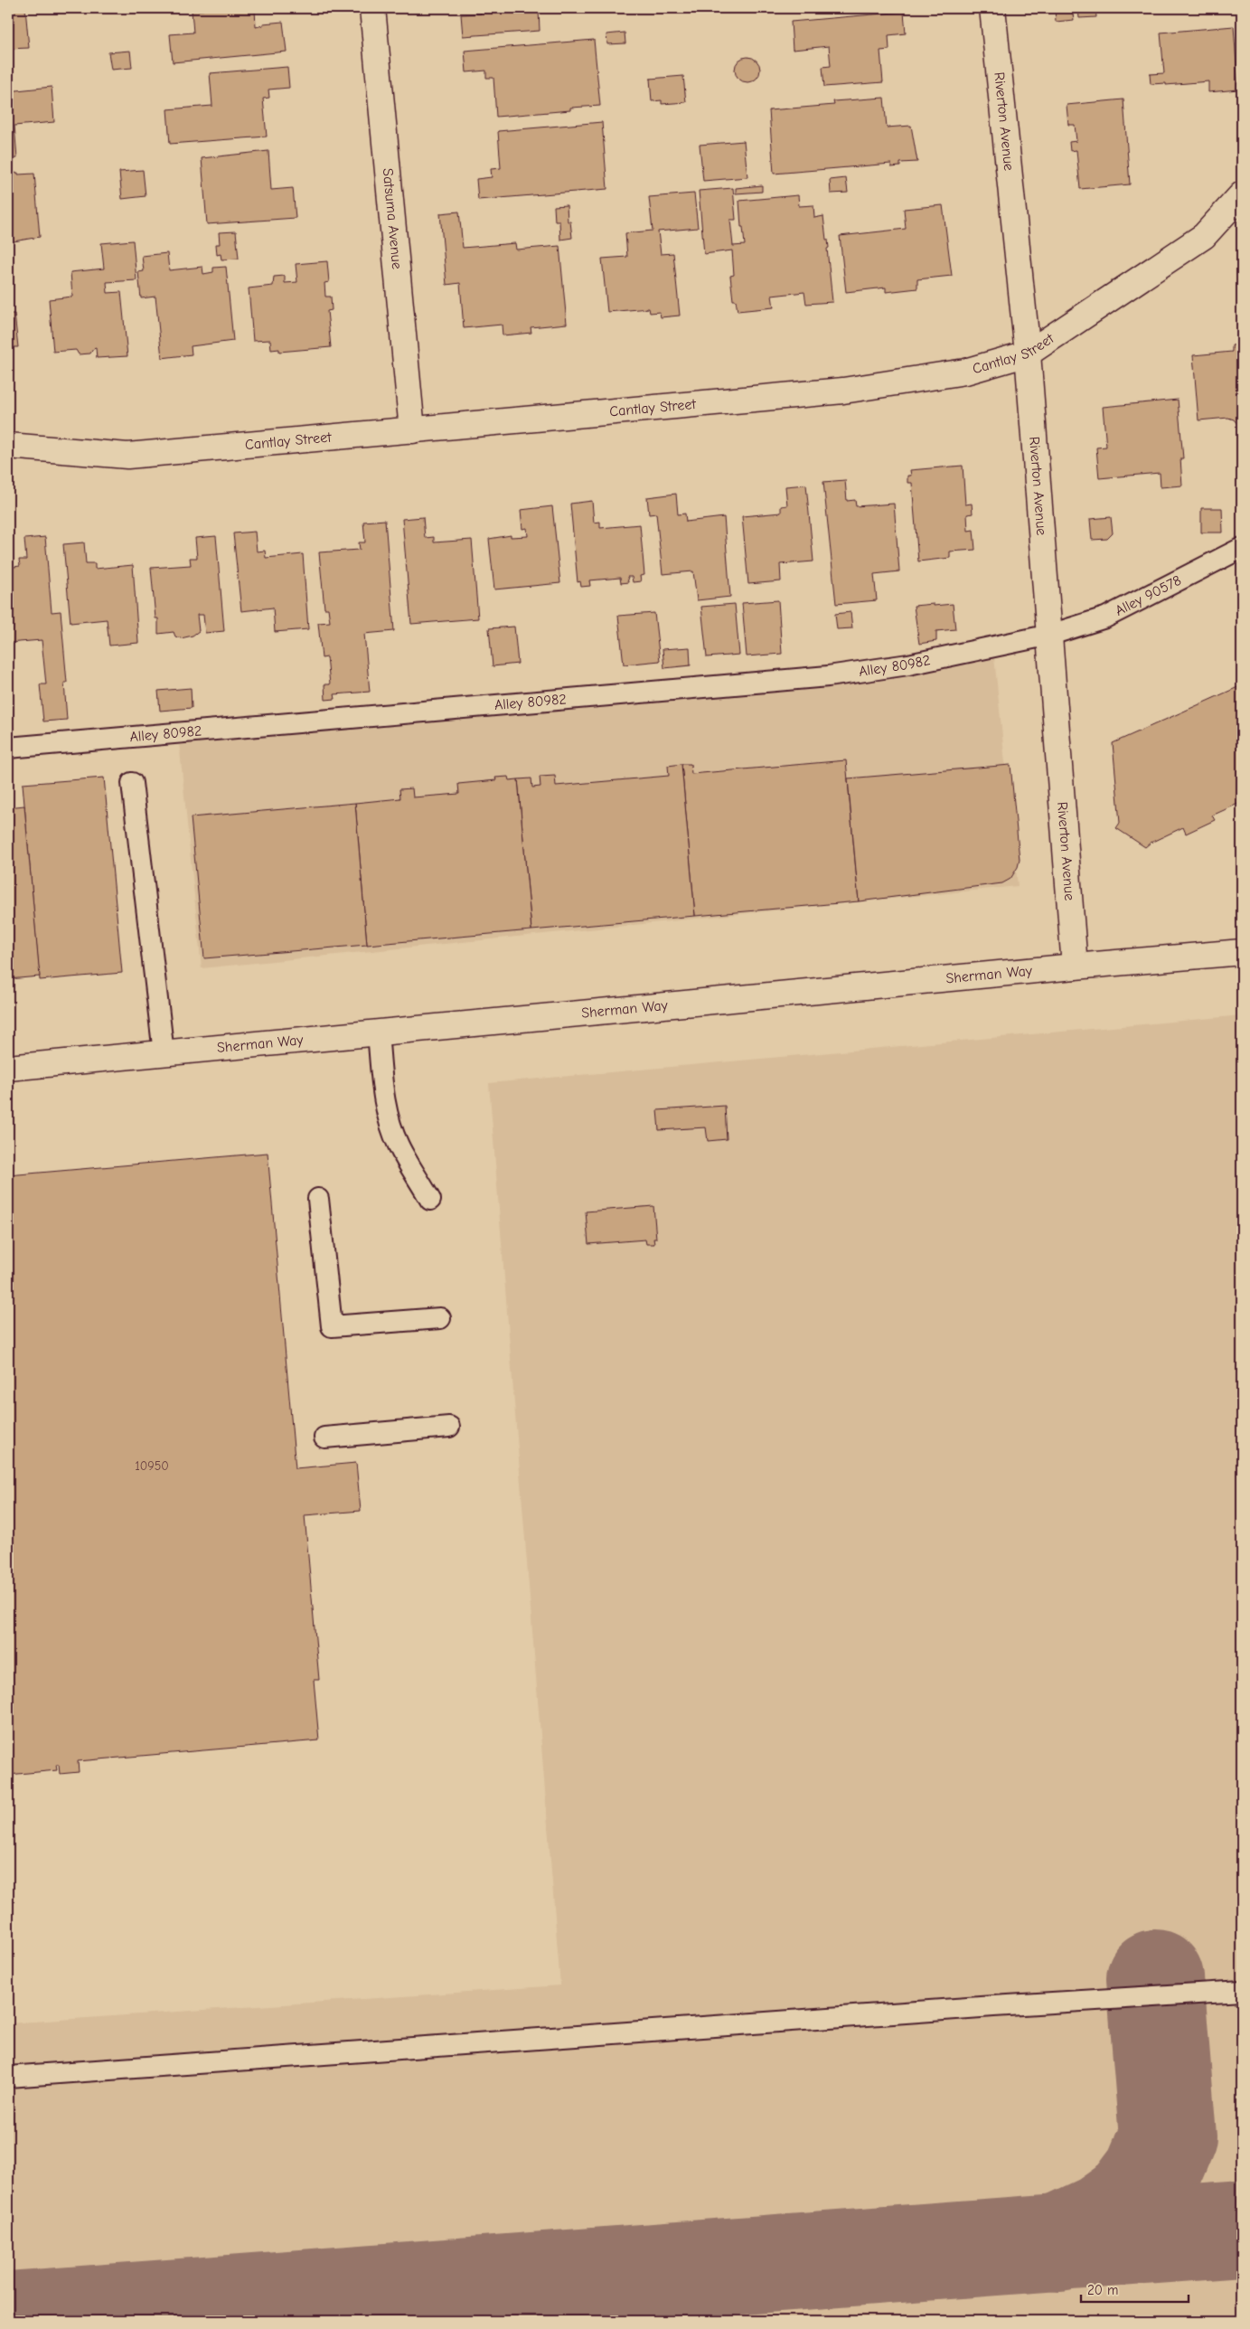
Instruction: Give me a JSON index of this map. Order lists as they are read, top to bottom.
{
  "streets": {
    "street": [
      "Riverton Avenue",
      "Satsuma Avenue",
      "Cantlay Street",
      "Sherman Way"
    ],
    "lane": ["Alley 90578", "Alley 80982"]
  },
  "crossings": [
    ["Riverton Avenue", "Cantlay Street"],
    ["Riverton Avenue", "Alley 90578"],
    ["Riverton Avenue", "Alley 80982"],
    ["Riverton Avenue", "Sherman Way"],
    ["Satsuma Avenue", "Cantlay Street"],
    ["Alley 90578", "Alley 80982"]
  ],
  "house_numbers": ["10950"],
  "scale_bar": "20 m"
}
